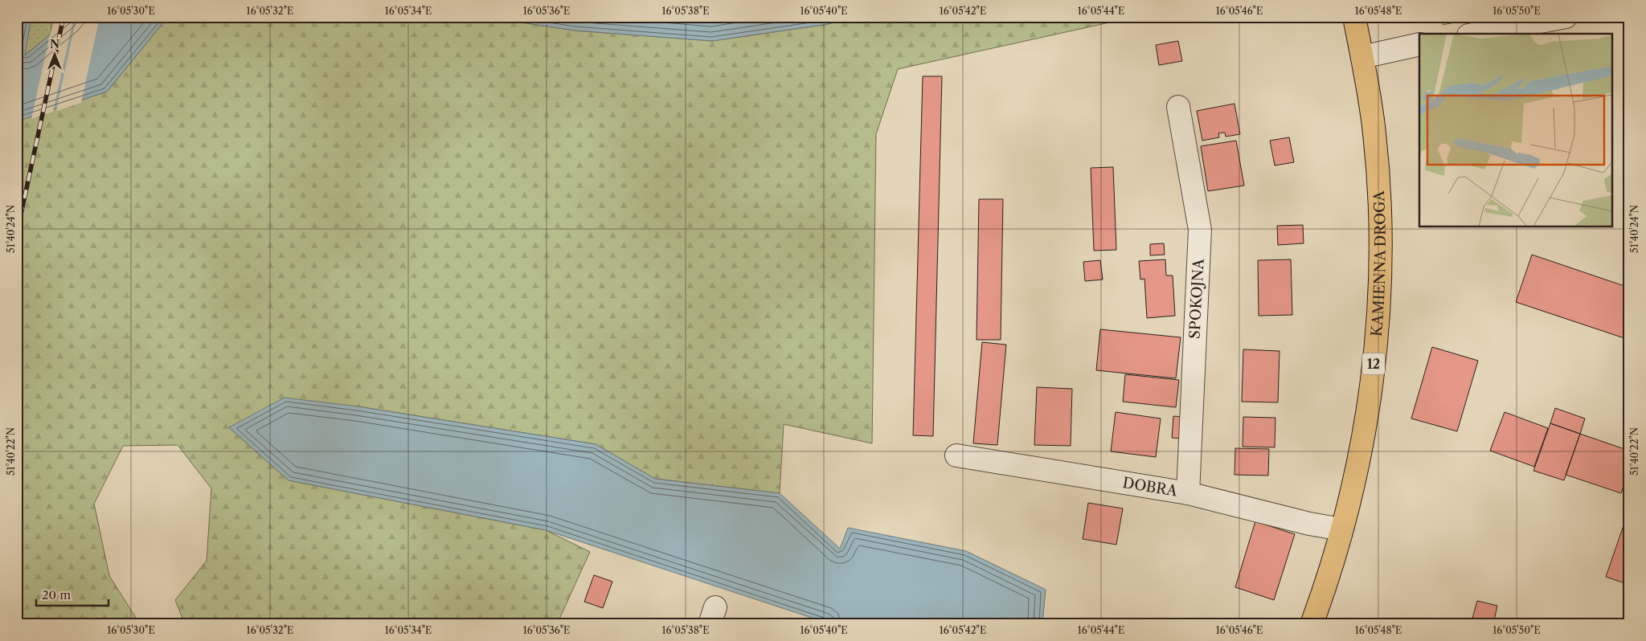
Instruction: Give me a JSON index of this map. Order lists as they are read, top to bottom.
{
  "streets": {
    "main road": ["KAMIENNA DROGA", "12"],
    "street": ["SPOKOJNA", "DOBRA"]
  },
  "crossings": [
    ["KAMIENNA DROGA", "DOBRA"],
    ["SPOKOJNA", "DOBRA"]
  ],
  "scale_bar": "20 m",
  "north": "top",
  "coordinates": [
    "16°05'30\"E",
    "16°05'32\"E",
    "16°05'34\"E",
    "16°05'36\"E",
    "16°05'38\"E",
    "16°05'40\"E",
    "16°05'42\"E",
    "16°05'44\"E",
    "16°05'46\"E",
    "16°05'48\"E",
    "16°05'50\"E",
    "51°40'24\"N",
    "51°40'22\"N"
  ]
}
